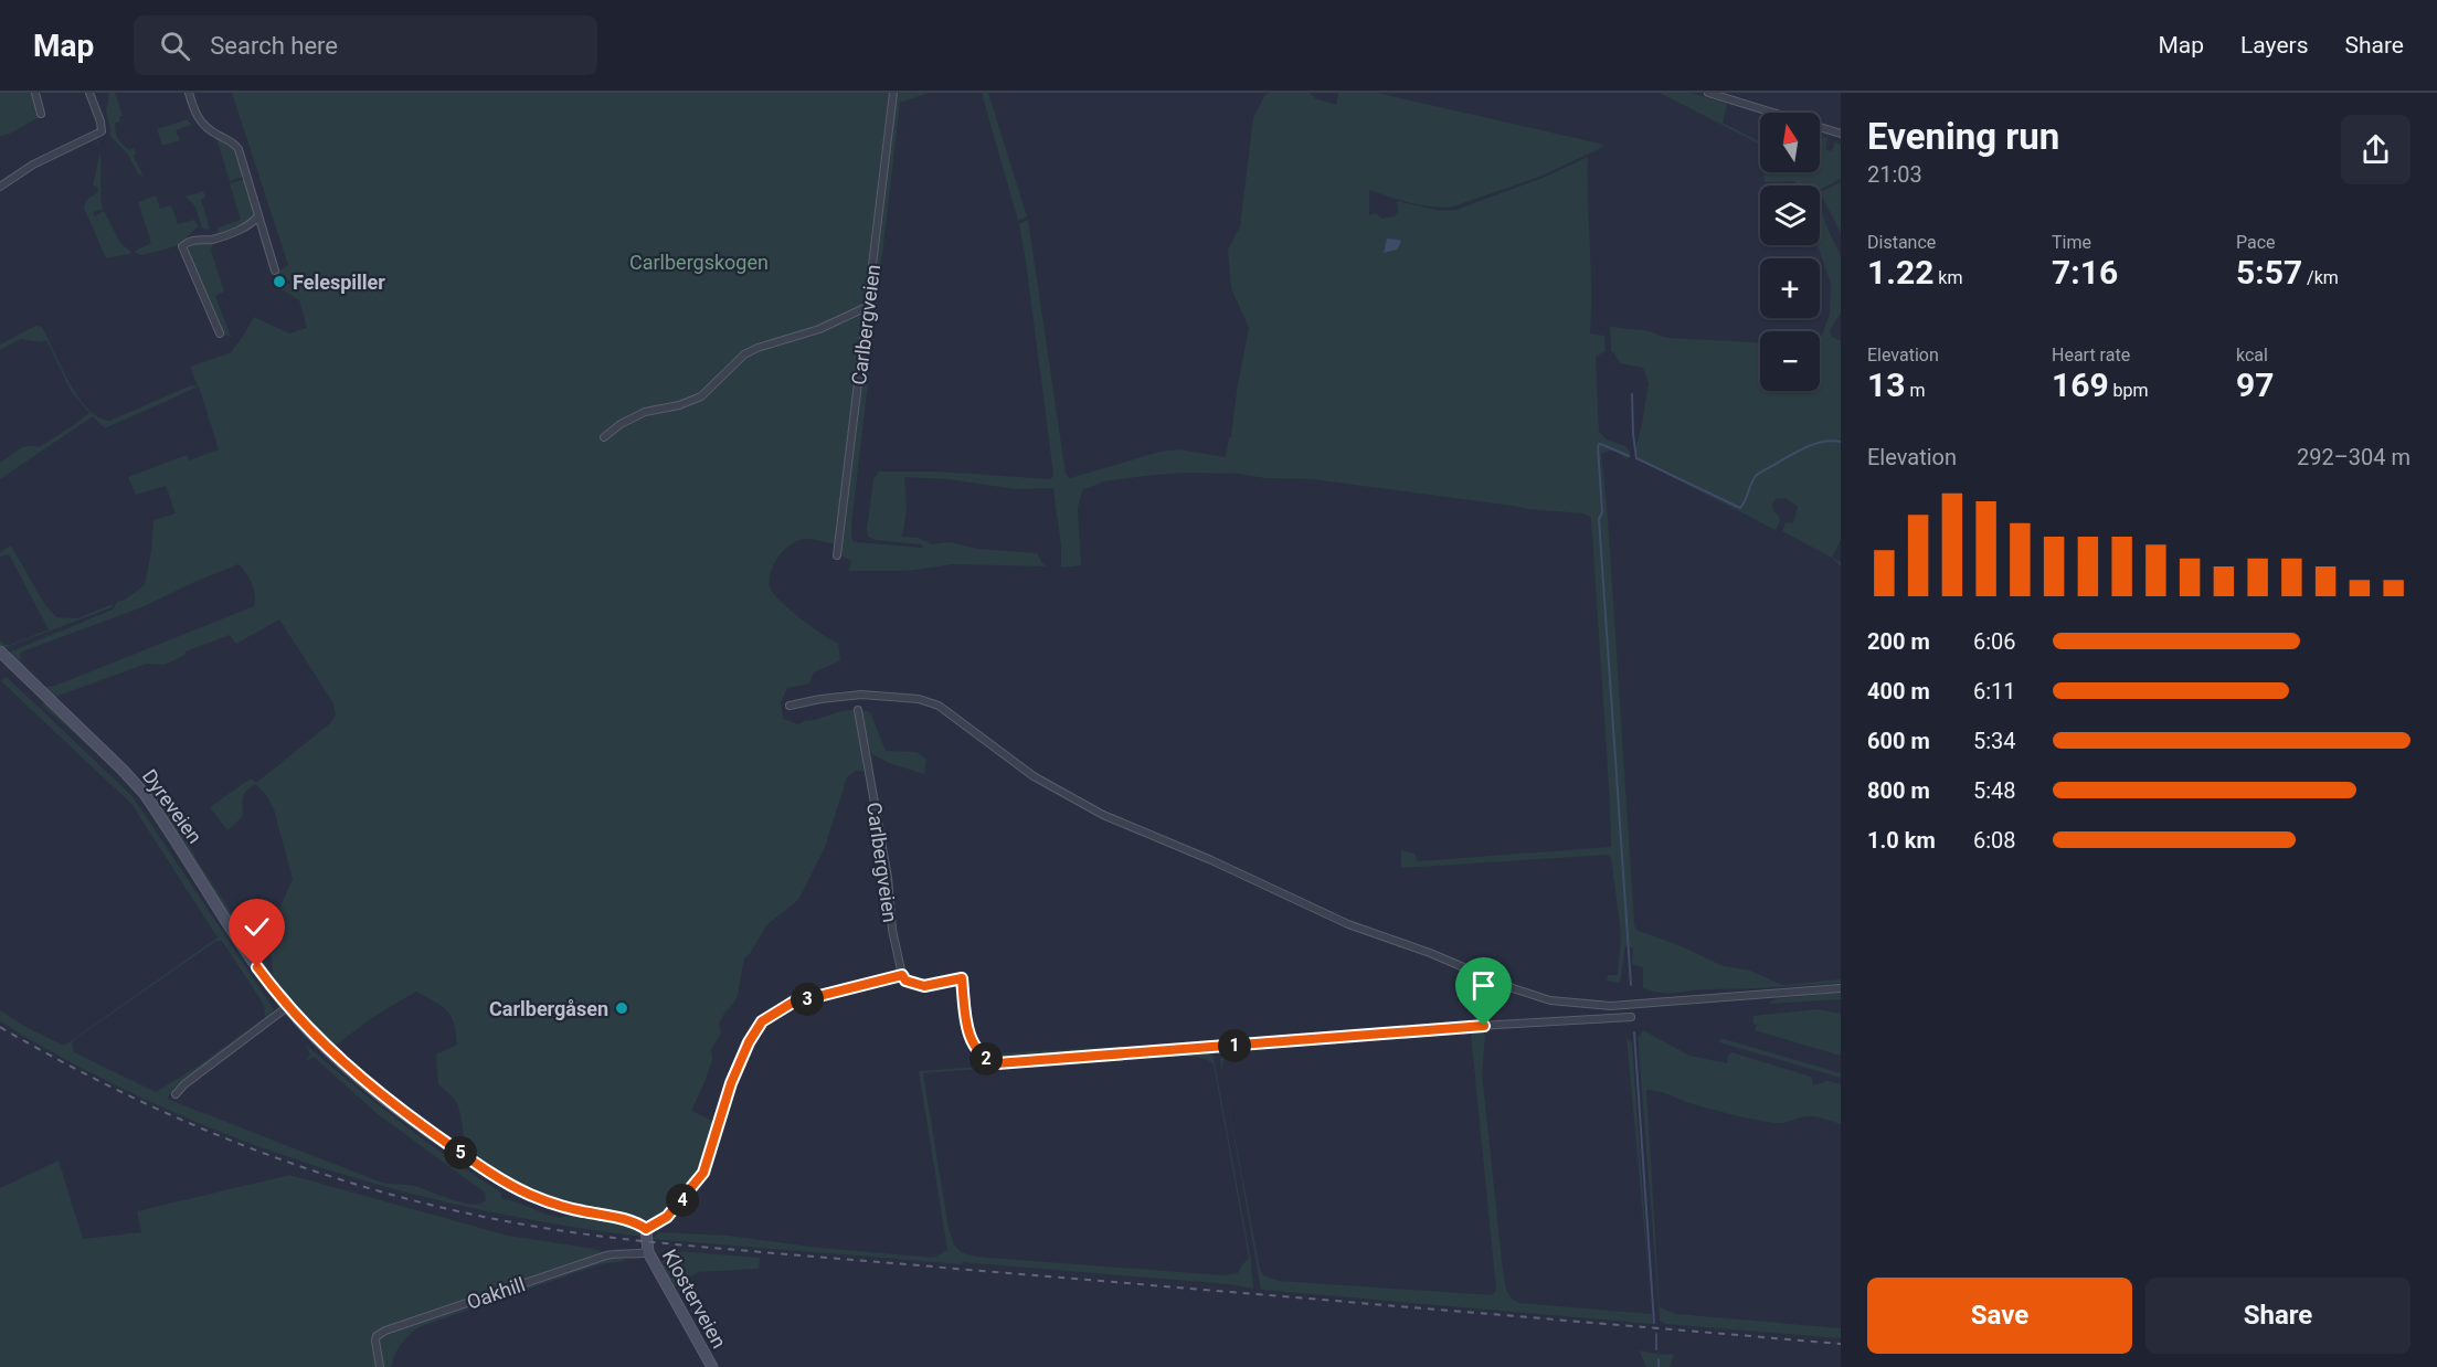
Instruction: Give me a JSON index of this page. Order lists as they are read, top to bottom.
{
  "streets": {
    "main road": ["Dyreveien", "Klosterveien"],
    "street": ["Carlbergveien", "Oakhill"]
  },
  "crossings": [
    ["Oakhill", "Klosterveien"]
  ],
  "parks": ["Carlbergskogen"],
  "places": ["Felespiller", "Carlbergåsen"],
  "north": "top",
  "page": {
    "header": "Map",
    "search": "Search here",
    "nav": ["Map", "Layers", "Share"],
    "heading": ["Evening run", "21:03"],
    "map_buttons": ["+", "−"],
    "stats": [
      ["Distance", "1.22 km"],
      ["Time", "7:16"],
      ["Pace", "5:57 /km"],
      ["Elevation", "13 m"],
      ["Heart rate", "169 bpm"],
      ["kcal", "97"]
    ],
    "chart": ["Elevation", "292–304 m"],
    "list": [
      {
        "name": "200 m",
        "note": "6:06"
      },
      {
        "name": "400 m",
        "note": "6:11"
      },
      {
        "name": "600 m",
        "note": "5:34"
      },
      {
        "name": "800 m",
        "note": "5:48"
      },
      {
        "name": "1.0 km",
        "note": "6:08"
      }
    ],
    "pins": [
      "3",
      "1",
      "2",
      "5",
      "4"
    ],
    "buttons": ["Save", "Share"]
  }
}
